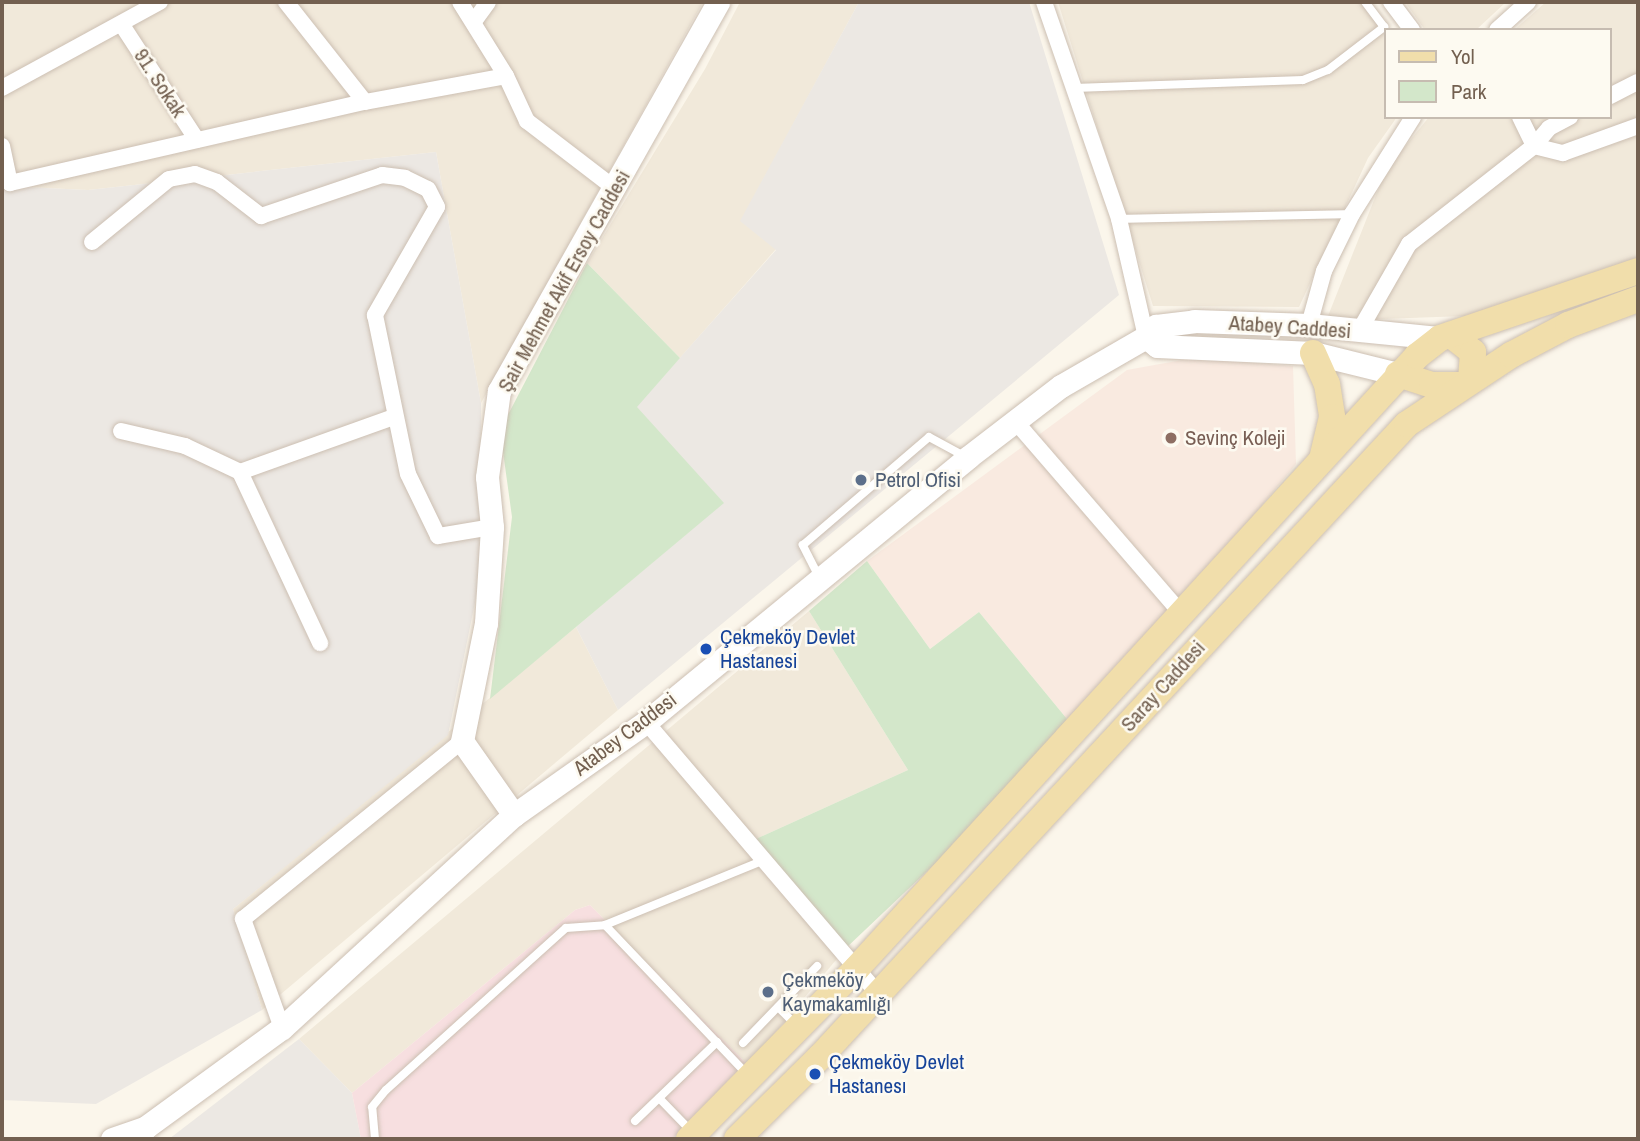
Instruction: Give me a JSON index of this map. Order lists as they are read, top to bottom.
{
  "streets": {
    "main road": ["Şair Mehmet Akif Ersoy Caddesi", "Atabey Caddesi", "Saray Caddesi"],
    "street": ["91. Sokak"]
  },
  "crossings": [
    ["Atabey Caddesi", "Saray Caddesi"]
  ],
  "places": [
    "Sevinç Koleji",
    "Petrol Ofisi",
    "Çekmeköy Devlet Hastanesi",
    "Çekmeköy Kaymakamlığı",
    "Çekmeköy Devlet Hastanesı"
  ],
  "legend": ["Yol", "Park"]
}
